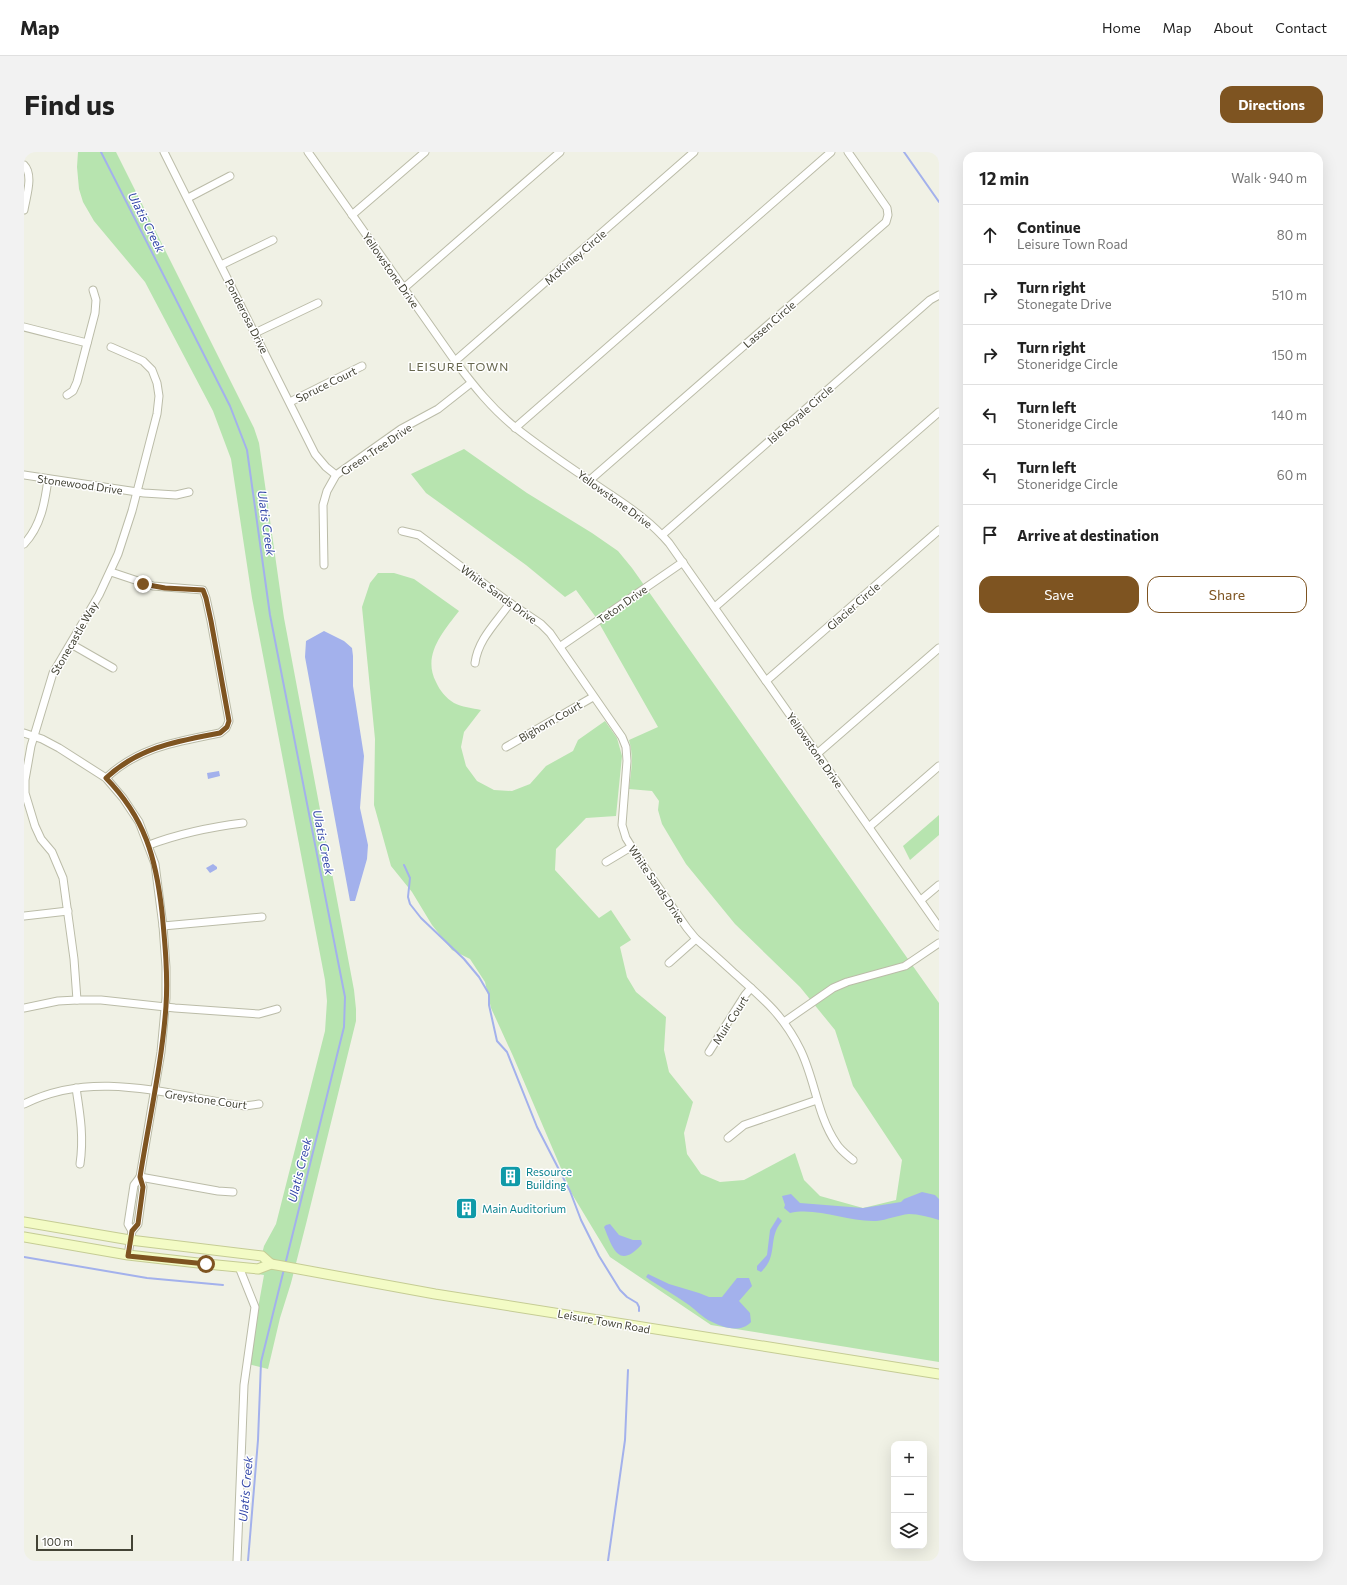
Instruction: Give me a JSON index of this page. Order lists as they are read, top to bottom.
{
  "streets": {
    "main road": ["Leisure Town Road"],
    "street": [
      "McKinley Circle",
      "Yellowstone Drive",
      "Ponderosa Drive",
      "Lassen Circle",
      "Spruce Court",
      "Isle Royale Circle",
      "Green Tree Drive",
      "Stonewood Drive",
      "White Sands Drive",
      "Teton Drive",
      "Glacier Circle",
      "Stonecastle Way",
      "Bighorn Court",
      "Muir Court",
      "Greystone Court"
    ]
  },
  "crossings": [
    ["McKinley Circle", "Yellowstone Drive"],
    ["Yellowstone Drive", "Lassen Circle"],
    ["Yellowstone Drive", "Isle Royale Circle"],
    ["Yellowstone Drive", "Green Tree Drive"],
    ["Yellowstone Drive", "Teton Drive"],
    ["Yellowstone Drive", "Glacier Circle"],
    ["Ponderosa Drive", "Spruce Court"],
    ["Ponderosa Drive", "Green Tree Drive"],
    ["Stonewood Drive", "Stonecastle Way"],
    ["White Sands Drive", "Teton Drive"],
    ["White Sands Drive", "Bighorn Court"],
    ["White Sands Drive", "Muir Court"]
  ],
  "districts": ["LEISURE TOWN"],
  "water": ["Ulatis Creek"],
  "places": {
    "building": ["Resource Building", "Main Auditorium"]
  },
  "scale_bar": "100 m",
  "page": {
    "header": "Map",
    "nav": [
      "Home",
      "Map",
      "About",
      "Contact"
    ],
    "buttons": [
      "Directions",
      ["Save", "Share"]
    ],
    "title": "Find us",
    "heading": ["12 min", "Walk · 940 m"],
    "list": [
      ["Continue", "Leisure Town Road", "80 m"],
      ["Turn right", "Stonegate Drive", "510 m"],
      ["Turn right", "Stoneridge Circle", "150 m"],
      ["Turn left", "Stoneridge Circle", "140 m"],
      ["Turn left", "Stoneridge Circle", "60 m"],
      "Arrive at destination"
    ],
    "map_buttons": ["+", "−"],
    "scale": "100 m"
  }
}
